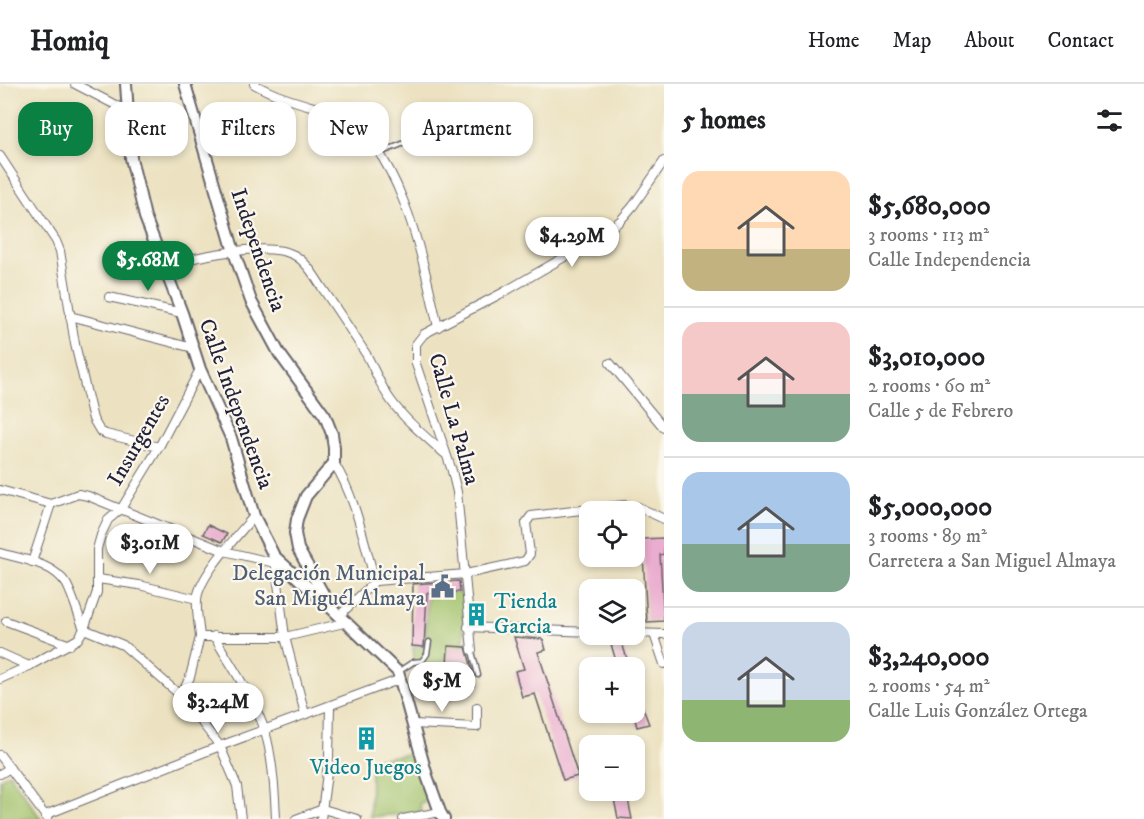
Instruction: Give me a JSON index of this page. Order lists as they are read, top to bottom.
{
  "streets": {
    "street": [
      "Independencia",
      "Calle Independencia",
      "Calle La Palma",
      "Insurgentes"
    ]
  },
  "crossings": [
    ["Independencia", "Calle Independencia"],
    ["Calle Independencia", "Insurgentes"]
  ],
  "places": {
    "public building": ["Delegación Municipal San Miguél Almaya"],
    "building": ["Tienda Garcia", "Video Juegos"]
  },
  "page": {
    "header": "Homiq",
    "nav": [
      "Home",
      "Map",
      "About",
      "Contact"
    ],
    "heading": "5 homes",
    "chip": [
      "Buy",
      "Rent",
      "Filters",
      "New",
      "Apartment"
    ],
    "list": [
      {
        "name": "$5,680,000",
        "note": "3 rooms · 113 m² · Calle Independencia"
      },
      {
        "name": "$3,010,000",
        "note": "2 rooms · 60 m² · Calle 5 de Febrero"
      },
      {
        "name": "$5,000,000",
        "note": "3 rooms · 89 m² · Carretera a San Miguel Almaya"
      },
      {
        "name": "$3,240,000",
        "note": "2 rooms · 54 m² · Calle Luis González Ortega"
      }
    ],
    "price": [
      "$4.29M",
      "$5.68M",
      "$3.01M",
      "$5M",
      "$3.24M"
    ],
    "map_buttons": ["+", "−"]
  }
}
